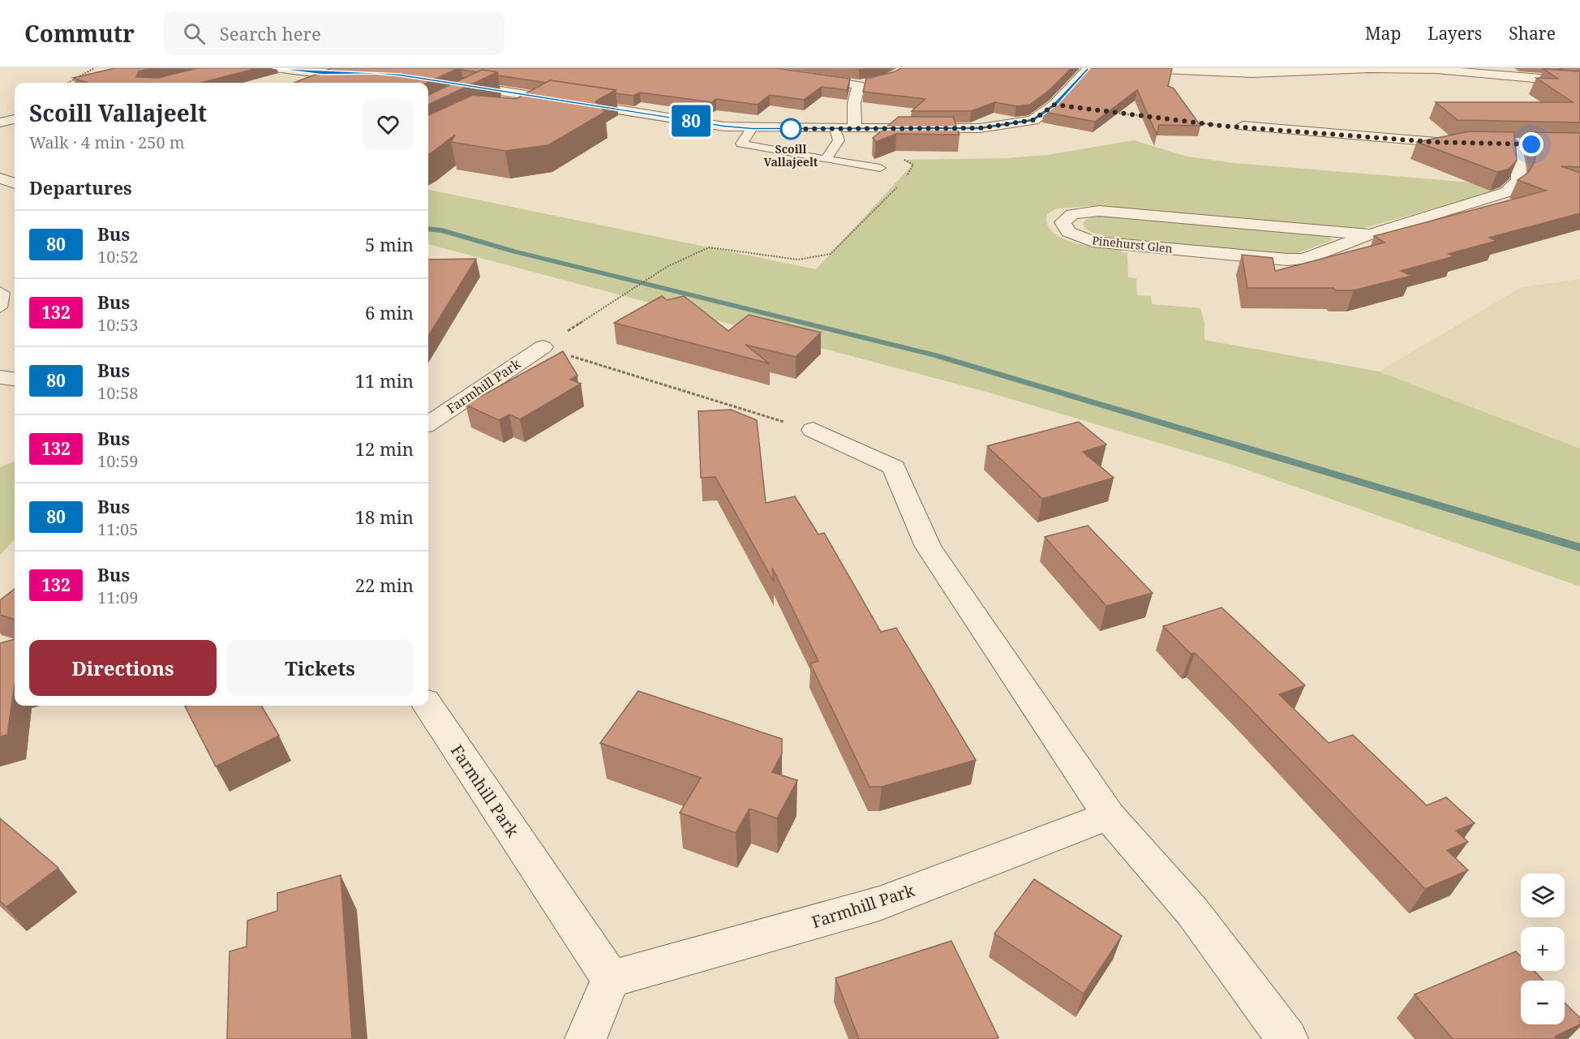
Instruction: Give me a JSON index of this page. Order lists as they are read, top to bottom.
{
  "streets": {
    "street": ["Pinehurst Glen", "Farmhill Park"]
  },
  "places": ["Scoill Vallajeelt"],
  "lines": ["bus line 80"],
  "page": {
    "header": "Commutr",
    "search": "Search here",
    "nav": ["Map", "Layers", "Share"],
    "on_map": "80",
    "heading": [
      ["Scoill Vallajeelt", "Walk · 4 min · 250 m"],
      "Departures"
    ],
    "list": [
      {
        "mark": "80",
        "name": "Bus",
        "note": "10:52",
        "value": "5 min"
      },
      {
        "mark": "132",
        "name": "Bus",
        "note": "10:53",
        "value": "6 min"
      },
      {
        "mark": "80",
        "name": "Bus",
        "note": "10:58",
        "value": "11 min"
      },
      {
        "mark": "132",
        "name": "Bus",
        "note": "10:59",
        "value": "12 min"
      },
      {
        "mark": "80",
        "name": "Bus",
        "note": "11:05",
        "value": "18 min"
      },
      {
        "mark": "132",
        "name": "Bus",
        "note": "11:09",
        "value": "22 min"
      }
    ],
    "buttons": ["Directions", "Tickets"],
    "map_buttons": ["+", "−"]
  }
}
